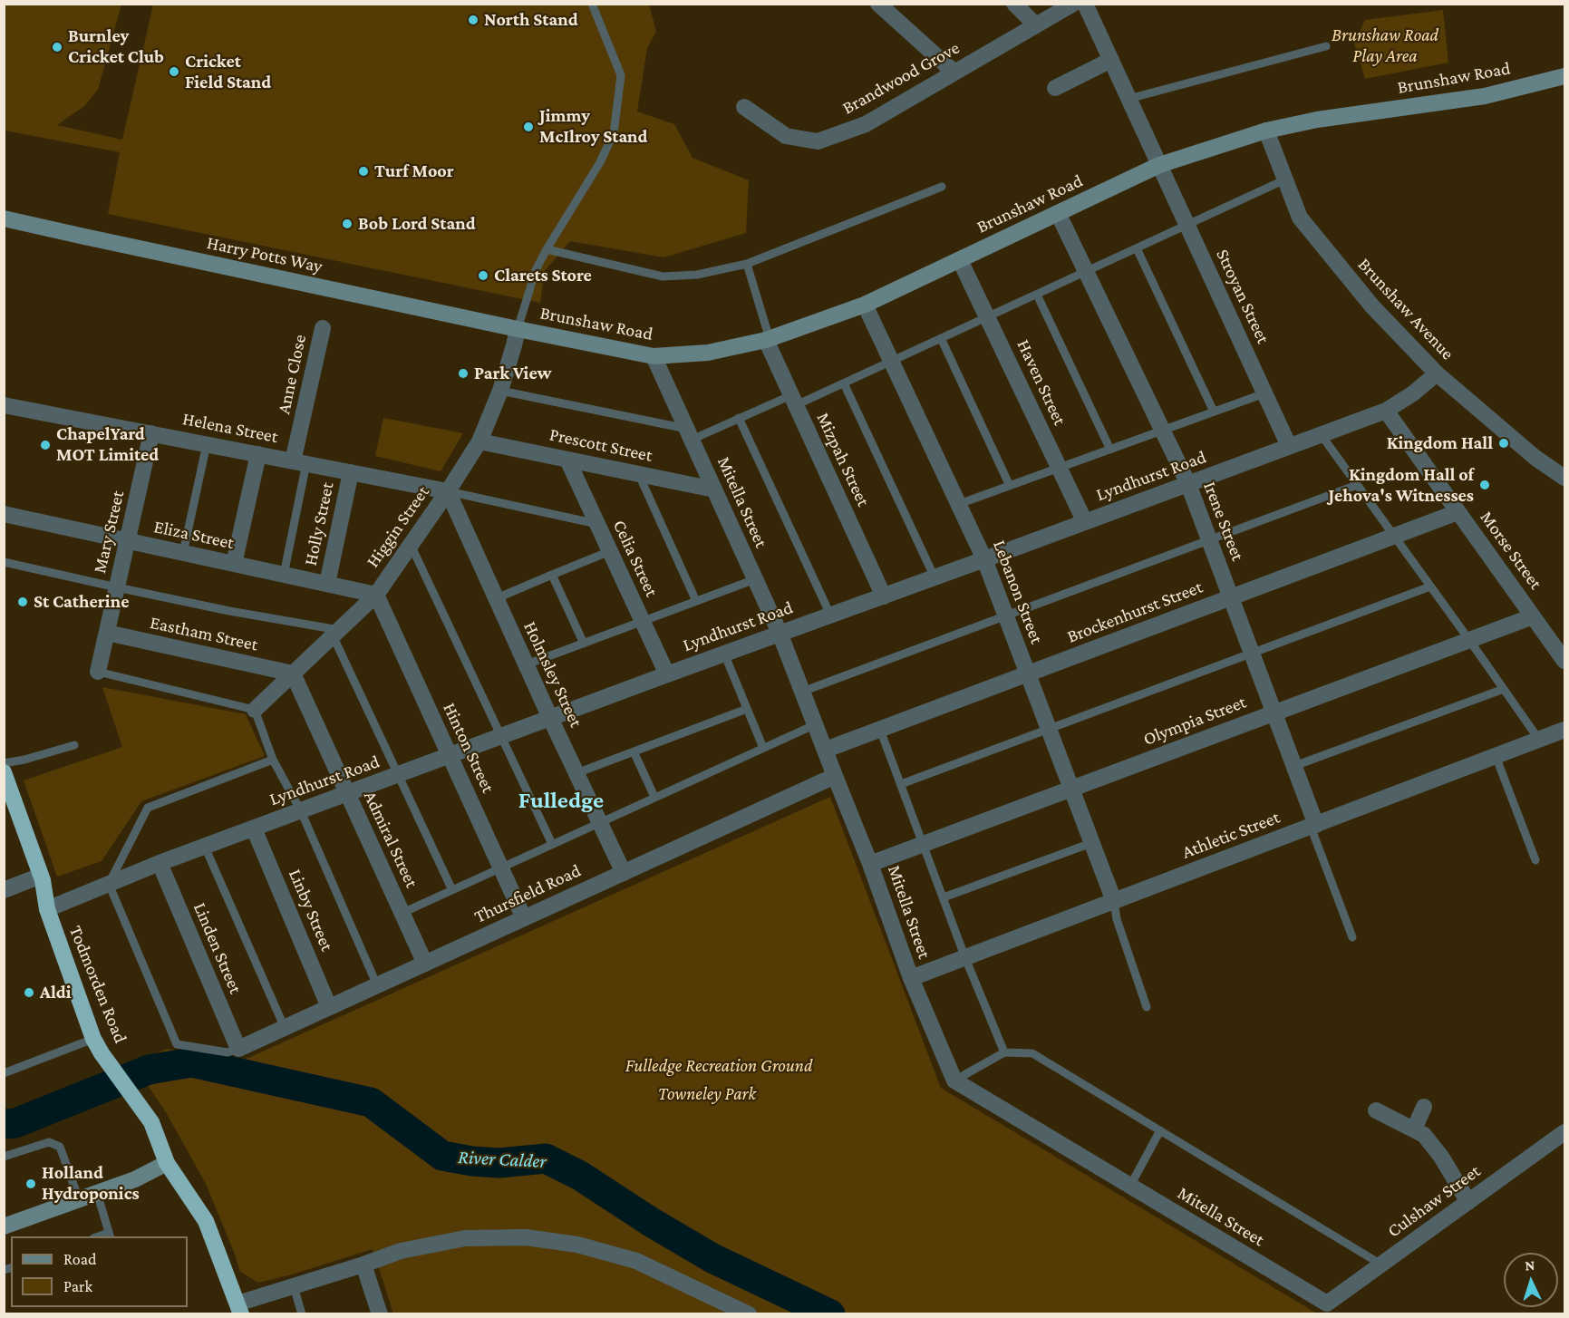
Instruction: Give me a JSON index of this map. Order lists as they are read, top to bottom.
{
  "streets": {
    "highway": ["Todmorden Road"],
    "street": [
      "Brandwood Grove",
      "Brunshaw Road",
      "Harry Potts Way",
      "Stroyan Street",
      "Brunshaw Avenue",
      "Anne Close",
      "Haven Street",
      "Helena Street",
      "Prescott Street",
      "Mizpah Street",
      "Lyndhurst Road",
      "Mitella Street",
      "Irene Street",
      "Holly Street",
      "Higgin Street",
      "Mary Street",
      "Eliza Street",
      "Morse Street",
      "Celia Street",
      "Lebanon Street",
      "Brockenhurst Street",
      "Eastham Street",
      "Holmsley Street",
      "Olympia Street",
      "Hinton Street",
      "Athletic Street",
      "Admiral Street",
      "Thursfield Road",
      "Linby Street",
      "Linden Street",
      "Culshaw Street"
    ]
  },
  "crossings": [
    ["Brunshaw Road", "Harry Potts Way"],
    ["Brunshaw Road", "Stroyan Street"],
    ["Brunshaw Road", "Brunshaw Avenue"],
    ["Brunshaw Road", "Haven Street"],
    ["Brunshaw Road", "Mizpah Street"],
    ["Brunshaw Road", "Mitella Street"],
    ["Brunshaw Road", "Irene Street"],
    ["Brunshaw Road", "Higgin Street"],
    ["Brunshaw Road", "Lebanon Street"],
    ["Harry Potts Way", "Higgin Street"],
    ["Stroyan Street", "Lyndhurst Road"],
    ["Brunshaw Avenue", "Lyndhurst Road"],
    ["Anne Close", "Helena Street"],
    ["Haven Street", "Lyndhurst Road"],
    ["Helena Street", "Holly Street"],
    ["Helena Street", "Higgin Street"],
    ["Helena Street", "Mary Street"],
    ["Helena Street", "Holmsley Street"],
    ["Prescott Street", "Mitella Street"],
    ["Prescott Street", "Higgin Street"],
    ["Prescott Street", "Celia Street"],
    ["Mizpah Street", "Lyndhurst Road"],
    ["Lyndhurst Road", "Mitella Street"],
    ["Lyndhurst Road", "Irene Street"],
    ["Lyndhurst Road", "Morse Street"],
    ["Lyndhurst Road", "Celia Street"],
    ["Lyndhurst Road", "Lebanon Street"],
    ["Lyndhurst Road", "Holmsley Street"],
    ["Lyndhurst Road", "Hinton Street"],
    ["Lyndhurst Road", "Admiral Street"],
    ["Lyndhurst Road", "Linby Street"],
    ["Lyndhurst Road", "Linden Street"],
    ["Lyndhurst Road", "Todmorden Road"],
    ["Mitella Street", "Brockenhurst Street"],
    ["Mitella Street", "Olympia Street"],
    ["Mitella Street", "Athletic Street"],
    ["Mitella Street", "Thursfield Road"],
    ["Mitella Street", "Culshaw Street"],
    ["Irene Street", "Brockenhurst Street"],
    ["Irene Street", "Olympia Street"],
    ["Irene Street", "Athletic Street"],
    ["Holly Street", "Eliza Street"],
    ["Higgin Street", "Eliza Street"],
    ["Higgin Street", "Eastham Street"],
    ["Higgin Street", "Holmsley Street"],
    ["Higgin Street", "Hinton Street"],
    ["Higgin Street", "Admiral Street"],
    ["Mary Street", "Eliza Street"],
    ["Mary Street", "Eastham Street"],
    ["Eliza Street", "Hinton Street"],
    ["Morse Street", "Brockenhurst Street"],
    ["Morse Street", "Olympia Street"],
    ["Lebanon Street", "Brockenhurst Street"],
    ["Lebanon Street", "Olympia Street"],
    ["Lebanon Street", "Athletic Street"],
    ["Eastham Street", "Admiral Street"],
    ["Holmsley Street", "Thursfield Road"],
    ["Hinton Street", "Thursfield Road"],
    ["Admiral Street", "Thursfield Road"],
    ["Thursfield Road", "Linby Street"],
    ["Thursfield Road", "Linden Street"]
  ],
  "districts": ["Fulledge"],
  "water": ["River Calder"],
  "parks": ["Brunshaw Road Play Area", "Fulledge Recreation Ground", "Towneley Park"],
  "places": [
    "North Stand",
    "Burnley Cricket Club",
    "Cricket Field Stand",
    "Jimmy McIlroy Stand",
    "Turf Moor",
    "Bob Lord Stand",
    "Clarets Store",
    "Park View",
    "Kingdom Hall",
    "ChapelYard MOT Limited",
    "Kingdom Hall of Jehova's Witnesses",
    "St Catherine",
    "Aldi",
    "Holland Hydroponics"
  ],
  "legend": ["Road", "Park"],
  "north": "top"
}
